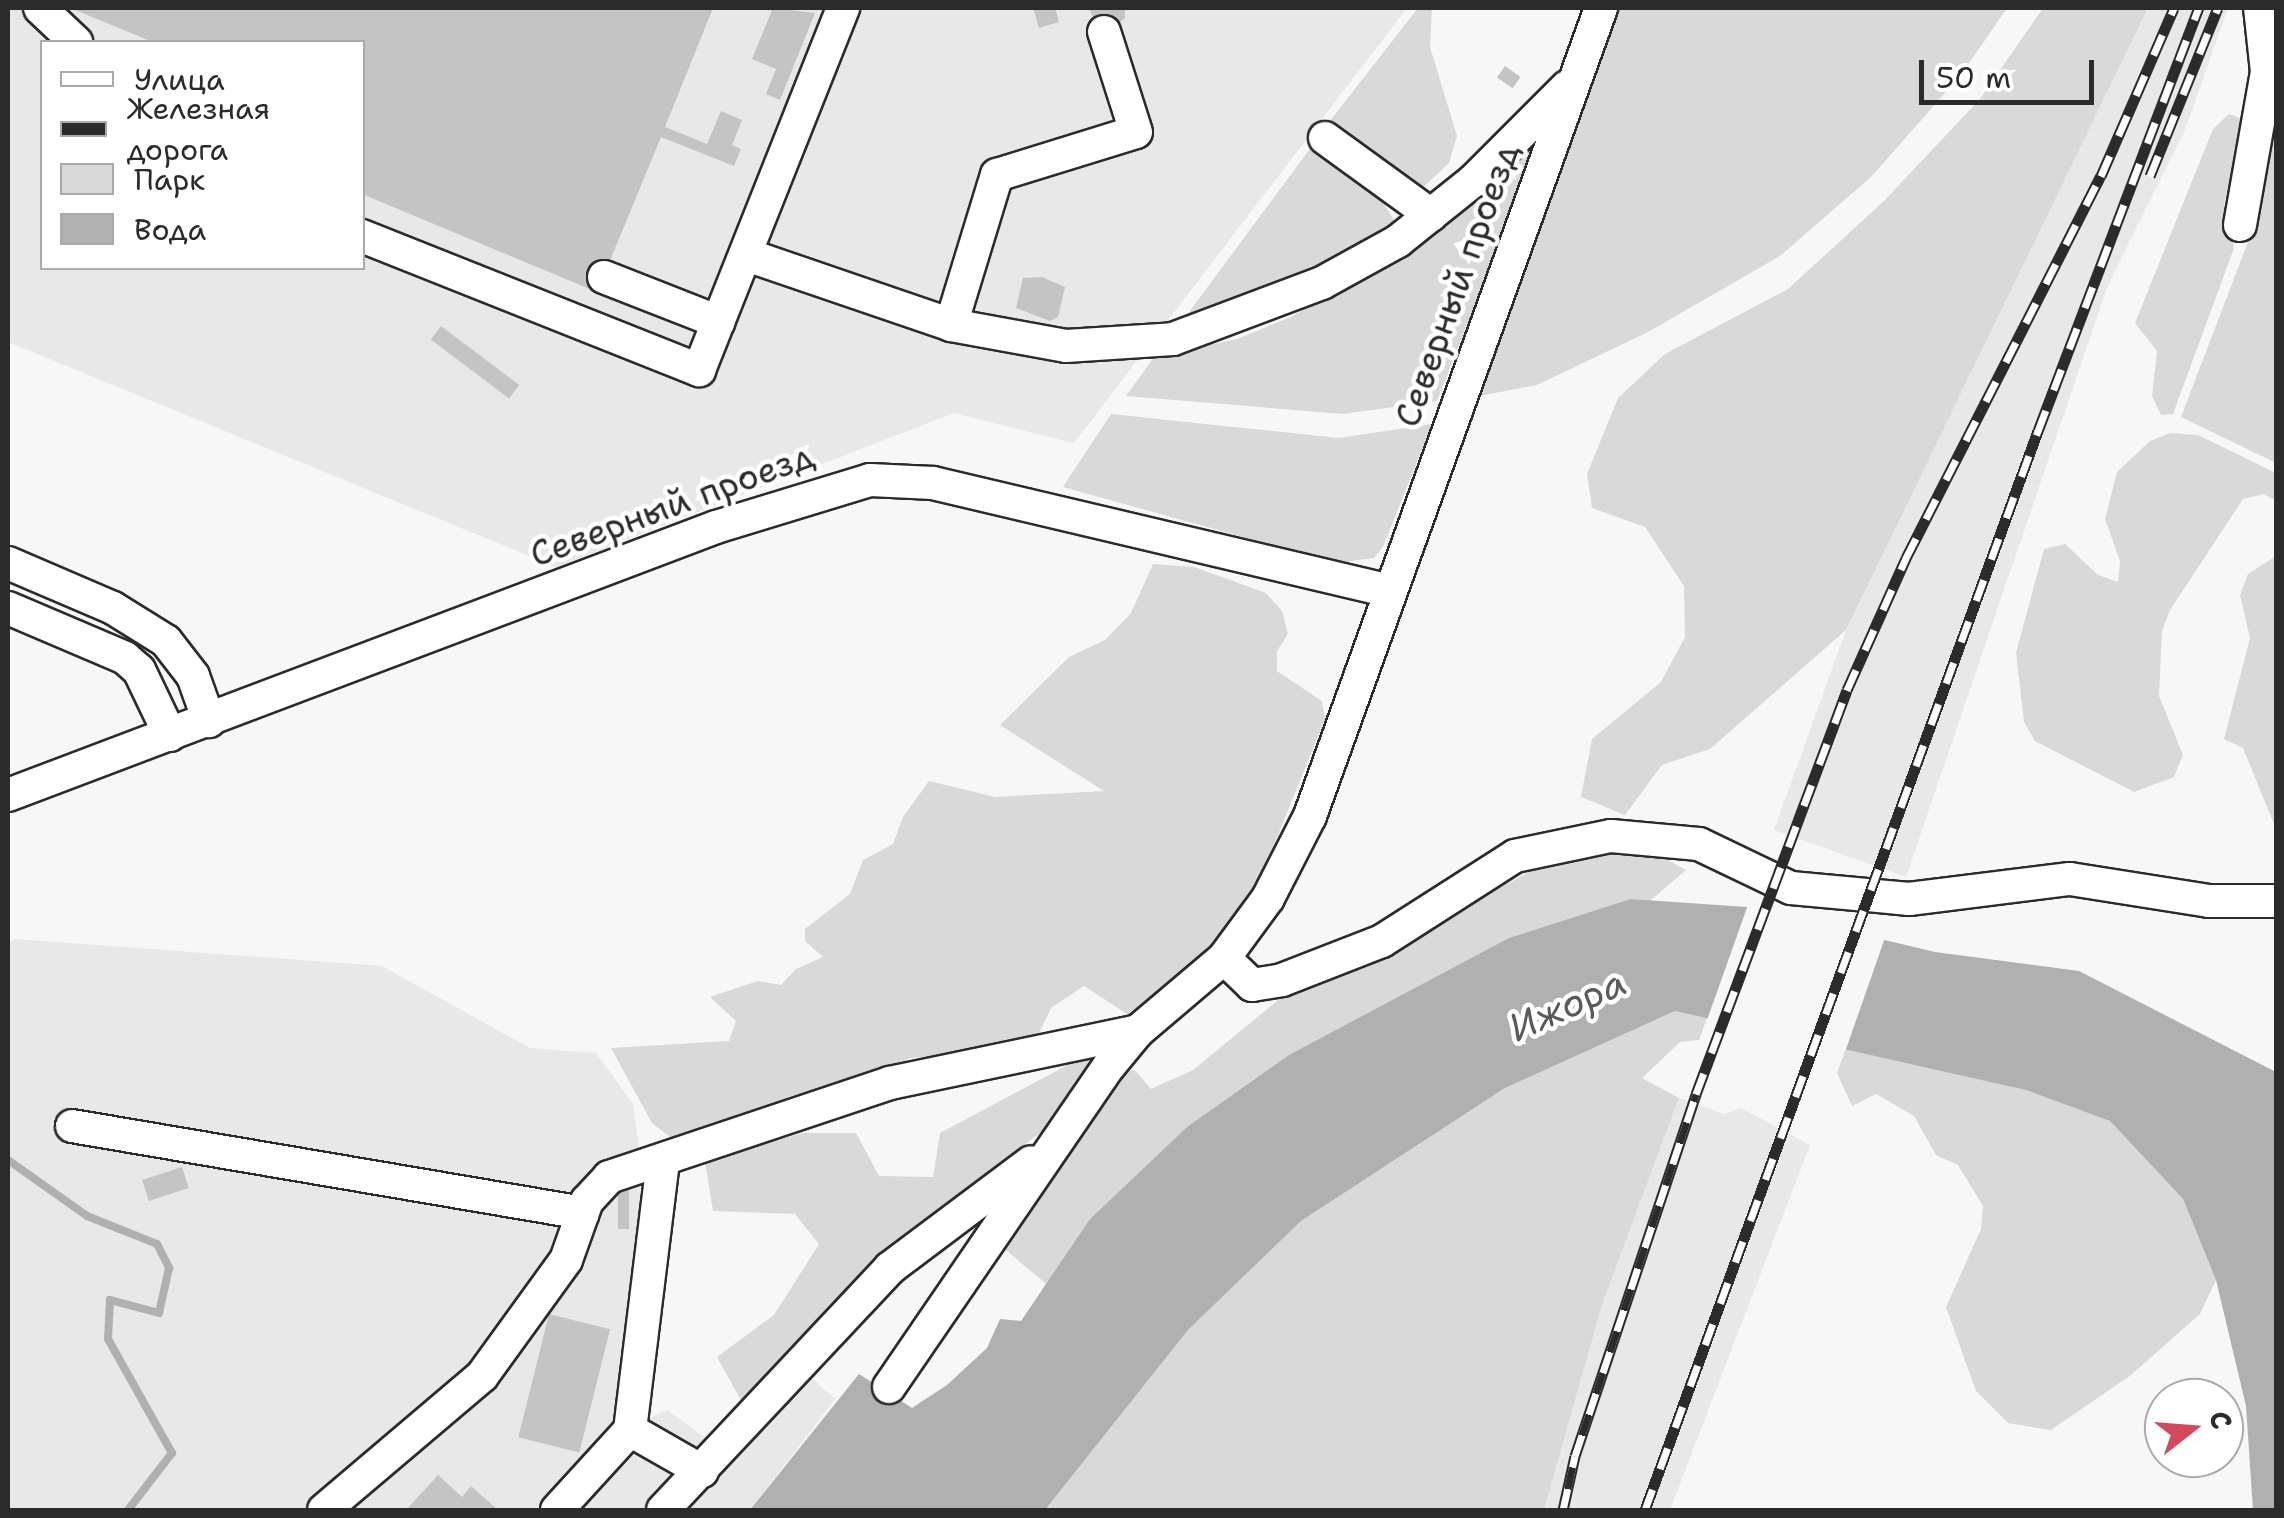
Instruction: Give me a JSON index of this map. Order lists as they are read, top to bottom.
{
  "streets": {
    "street": ["Северный проезд"]
  },
  "water": ["Ижора"],
  "legend": [
    "Улица",
    "Железная дорога",
    "Парк",
    "Вода"
  ],
  "scale_bar": "50 m",
  "north": "right"
}
